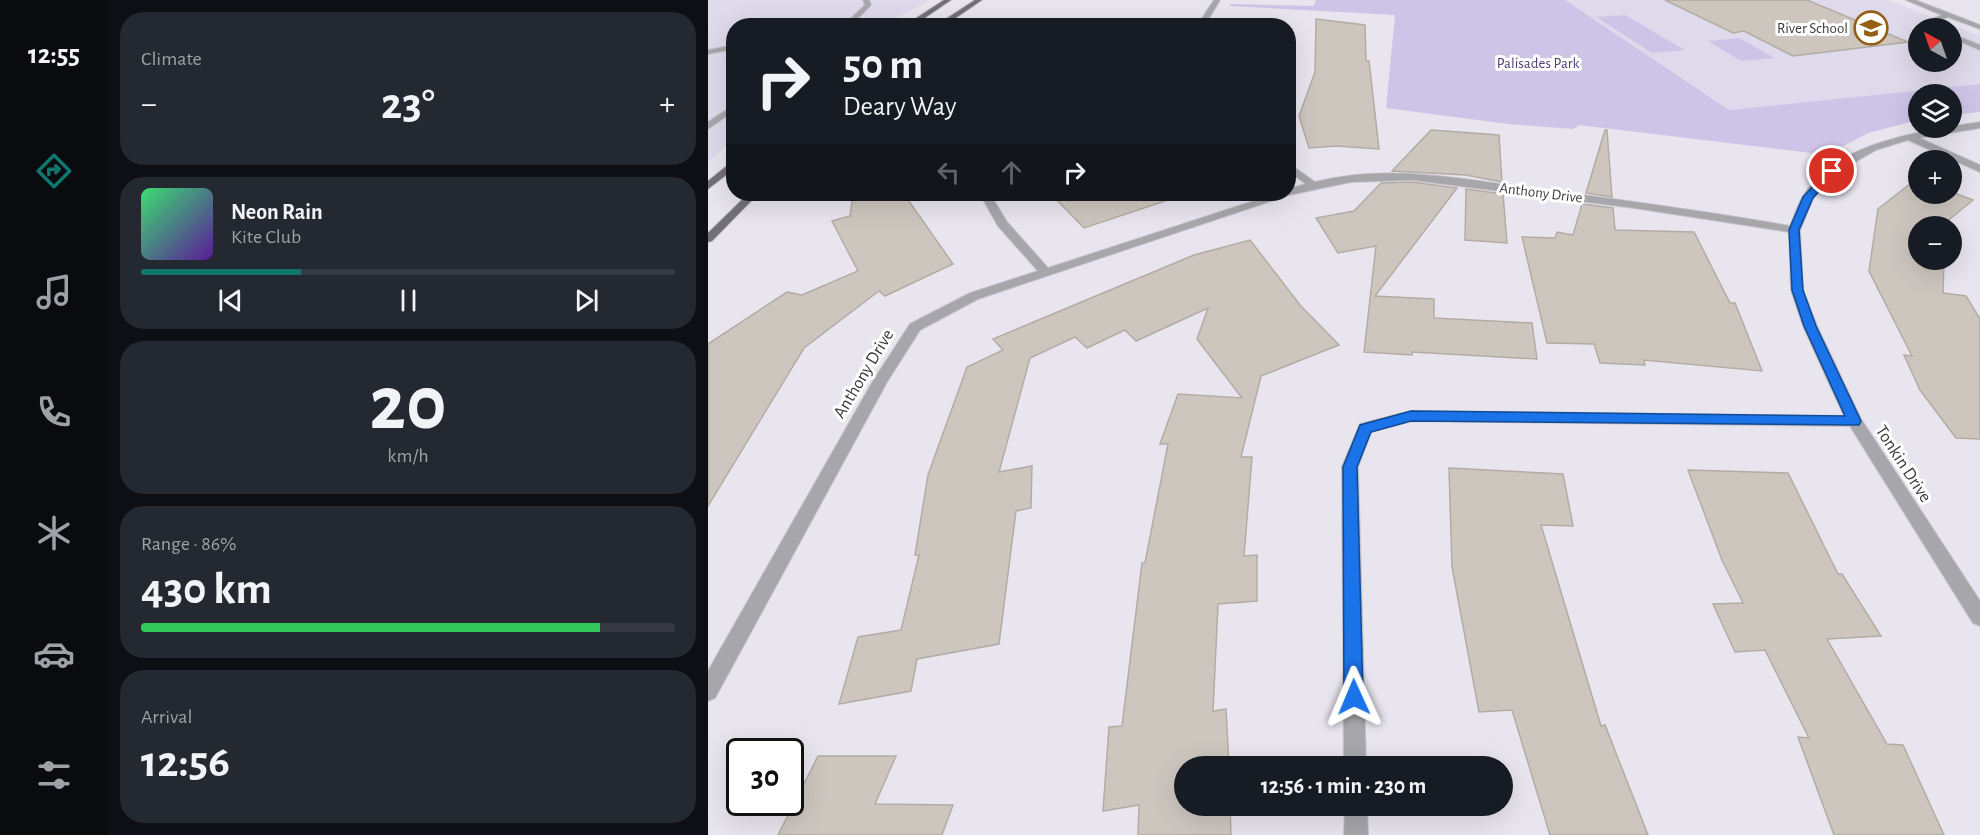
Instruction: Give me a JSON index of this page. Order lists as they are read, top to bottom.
{
  "streets": {
    "street": ["Anthony Drive", "Tonkin Drive"]
  },
  "crossings": [
    ["Anthony Drive", "Tonkin Drive"]
  ],
  "parks": ["Palisades Park"],
  "places": {
    "school or university": ["River School"]
  },
  "north": "top left",
  "page": {
    "tabs": "12:55",
    "tile": [
      "Climate",
      ["20", "km/h"],
      ["Range · 86%", "430 km"],
      ["Arrival", "12:56"]
    ],
    "map_buttons": ["+", "−"],
    "turn": ["50 m", "Deary Way"],
    "heat": ["−", "23°", "+"],
    "song": ["Neon Rain", "Kite Club"],
    "limit": "30",
    "trip": "12:56 · 1 min · 230 m"
  }
}
